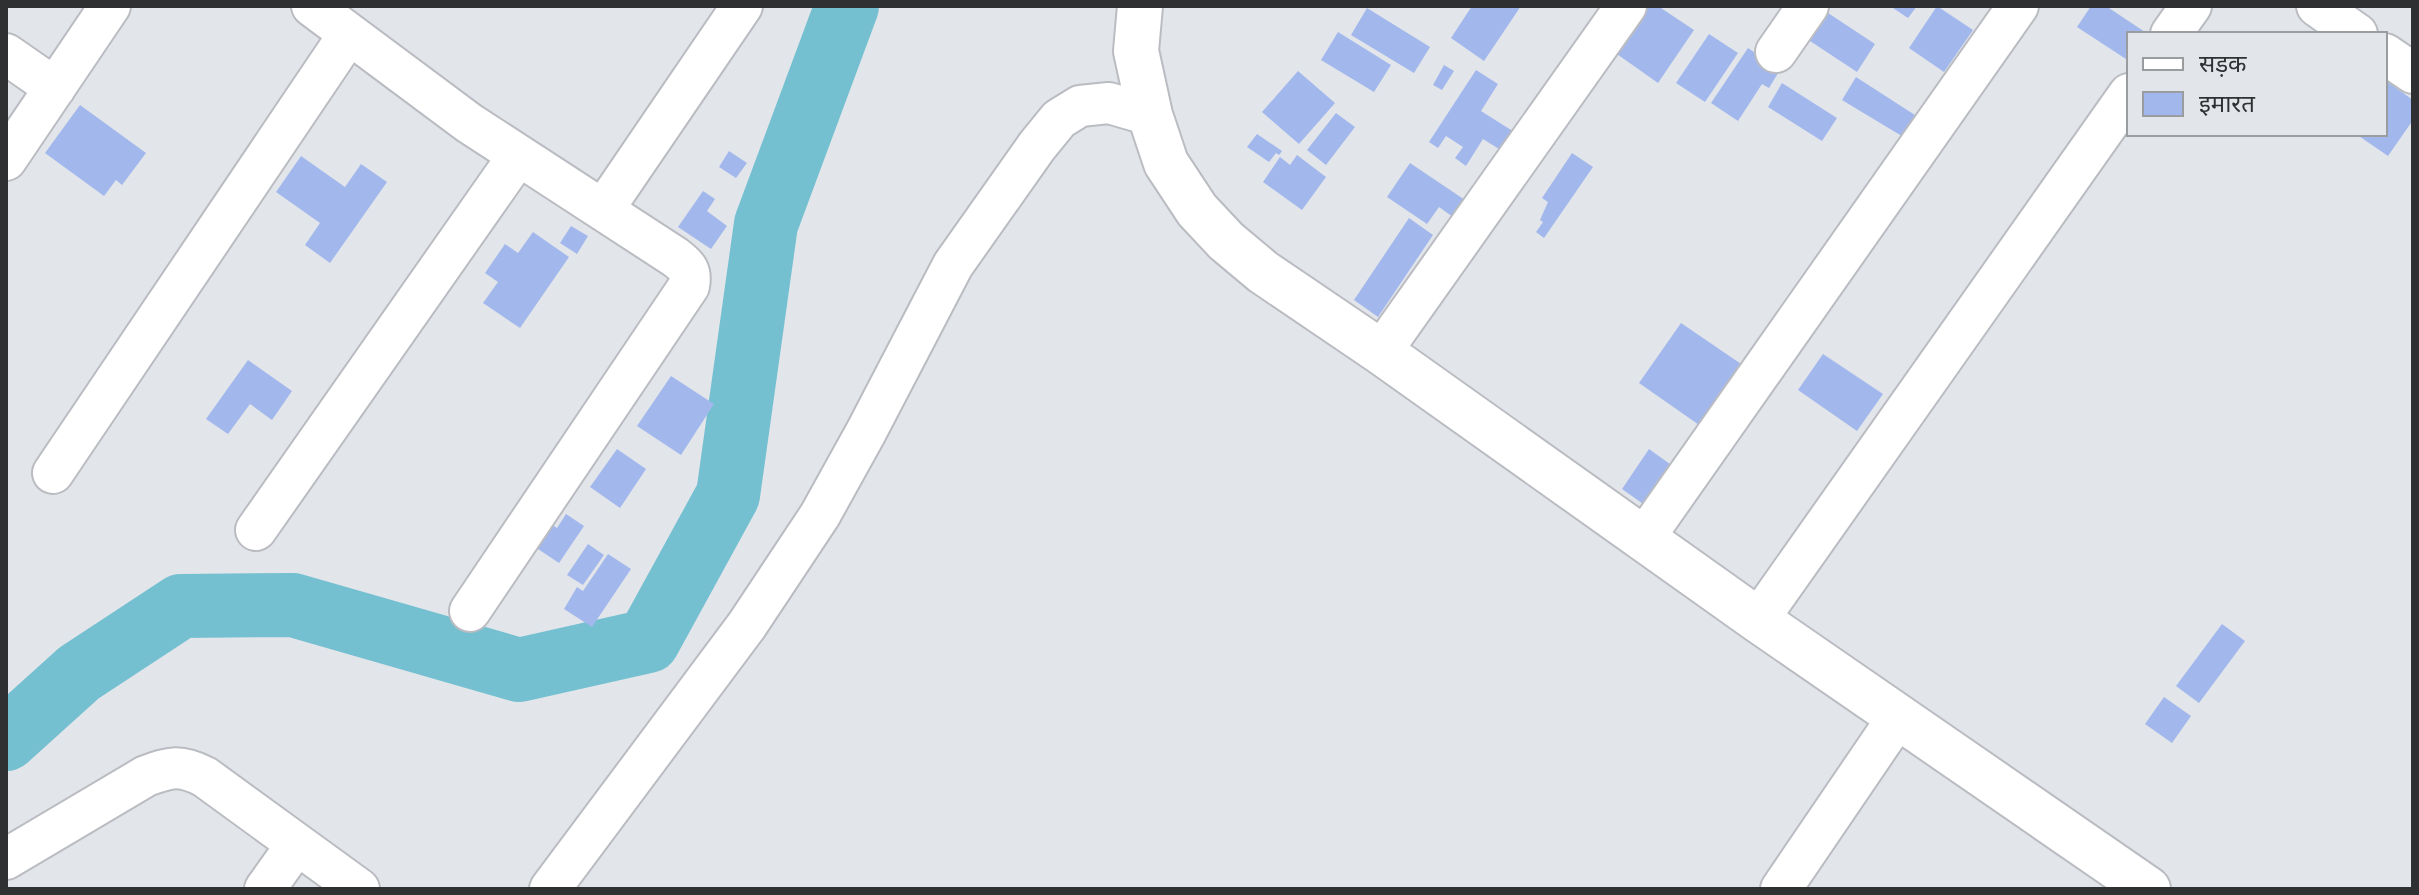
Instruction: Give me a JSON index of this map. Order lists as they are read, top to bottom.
{
  "legend": ["सड़क", "इमारत"]
}
